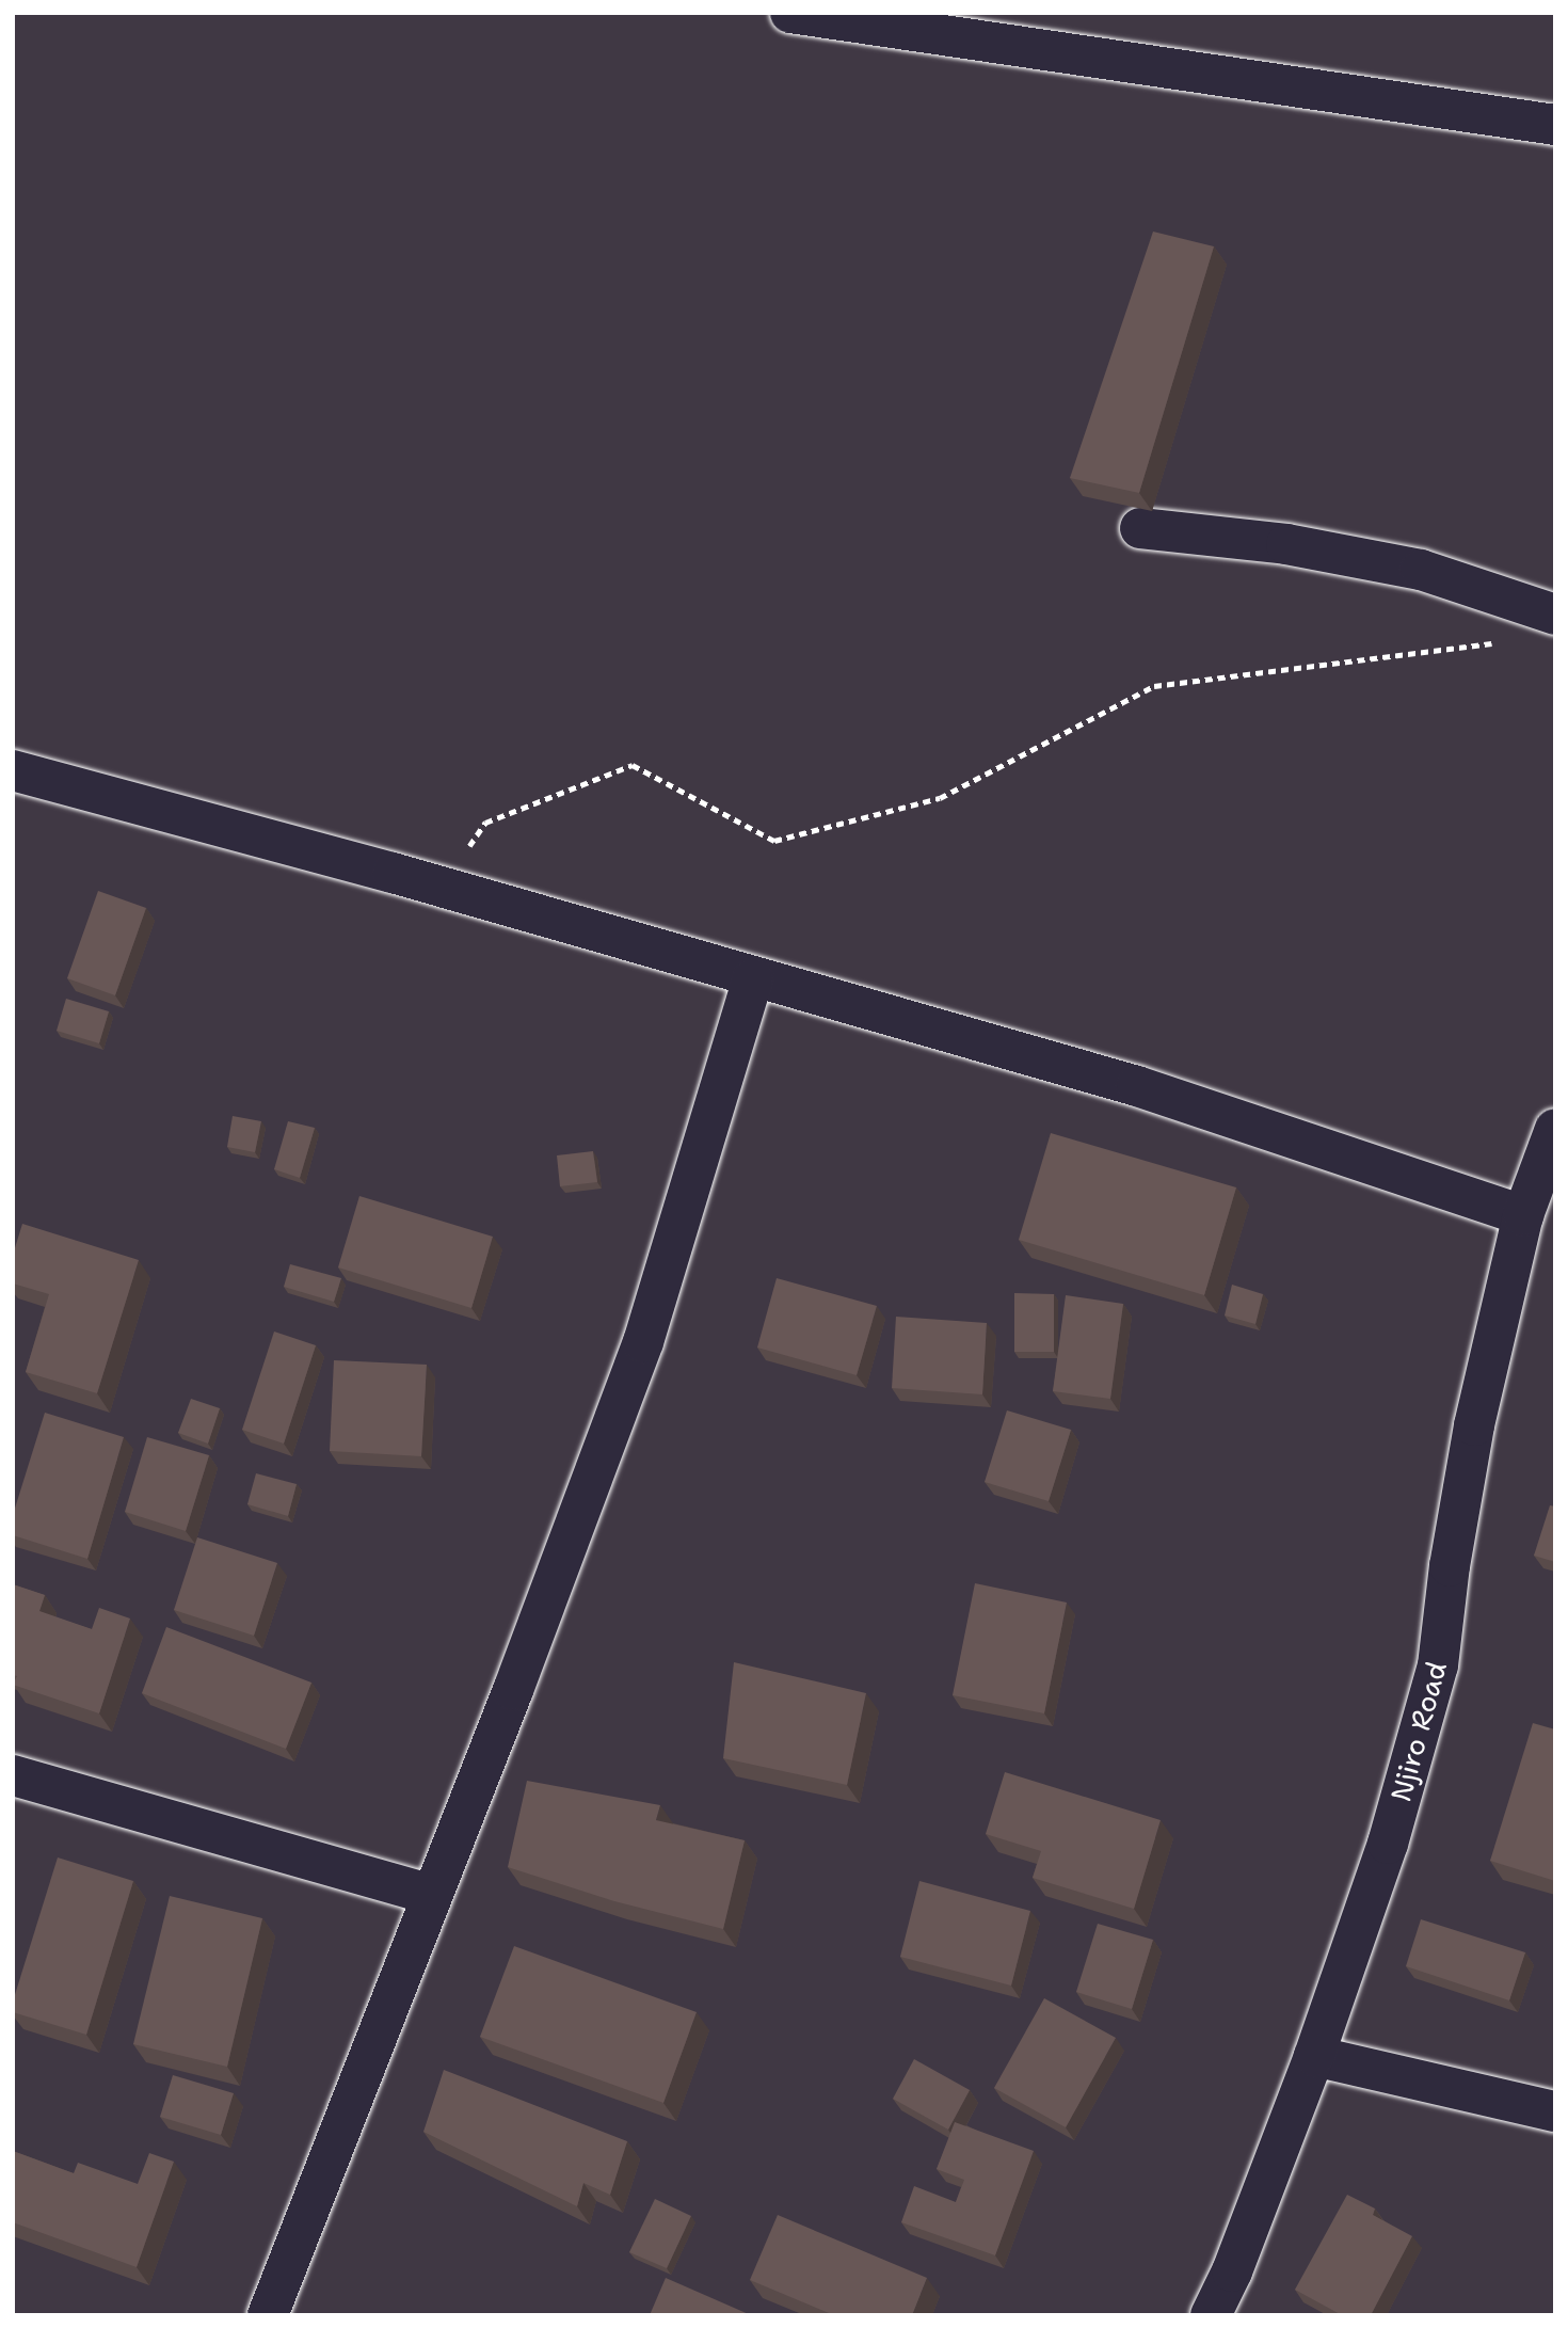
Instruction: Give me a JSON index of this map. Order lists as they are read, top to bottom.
{
  "streets": {
    "street": ["Njiro Road"]
  }
}
